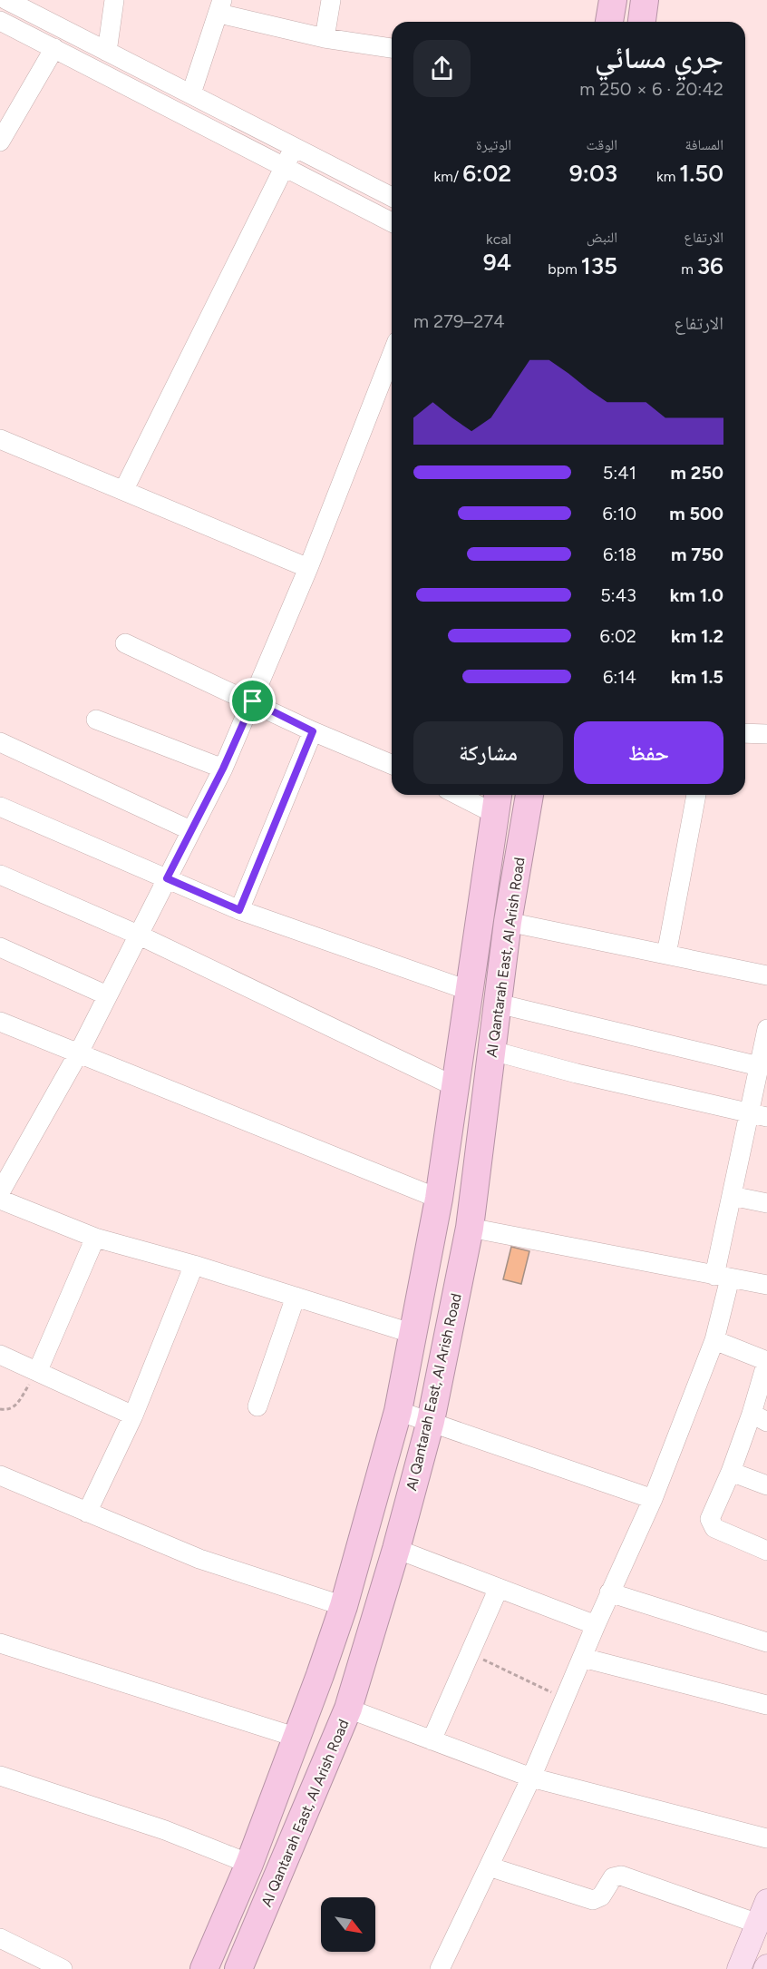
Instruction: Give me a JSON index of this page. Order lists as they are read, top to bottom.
{
  "streets": {
    "highway": ["Al Qantarah East, Al Arish Road"]
  },
  "north": "bottom right",
  "page": {
    "heading": ["جري مسائي", "20:42 · 6 × 250 m"],
    "stats": [
      ["المسافة", "1.50 km"],
      ["الوقت", "9:03"],
      ["الوتيرة", "6:02 /km"],
      ["الارتفاع", "36 m"],
      ["النبض", "135 bpm"],
      ["kcal", "94"]
    ],
    "chart": ["الارتفاع", "274–279 m"],
    "list": [
      {
        "name": "250 m",
        "note": "5:41"
      },
      {
        "name": "500 m",
        "note": "6:10"
      },
      {
        "name": "750 m",
        "note": "6:18"
      },
      {
        "name": "1.0 km",
        "note": "5:43"
      },
      {
        "name": "1.2 km",
        "note": "6:02"
      },
      {
        "name": "1.5 km",
        "note": "6:14"
      }
    ],
    "buttons": ["حفظ", "مشاركة"]
  }
}
